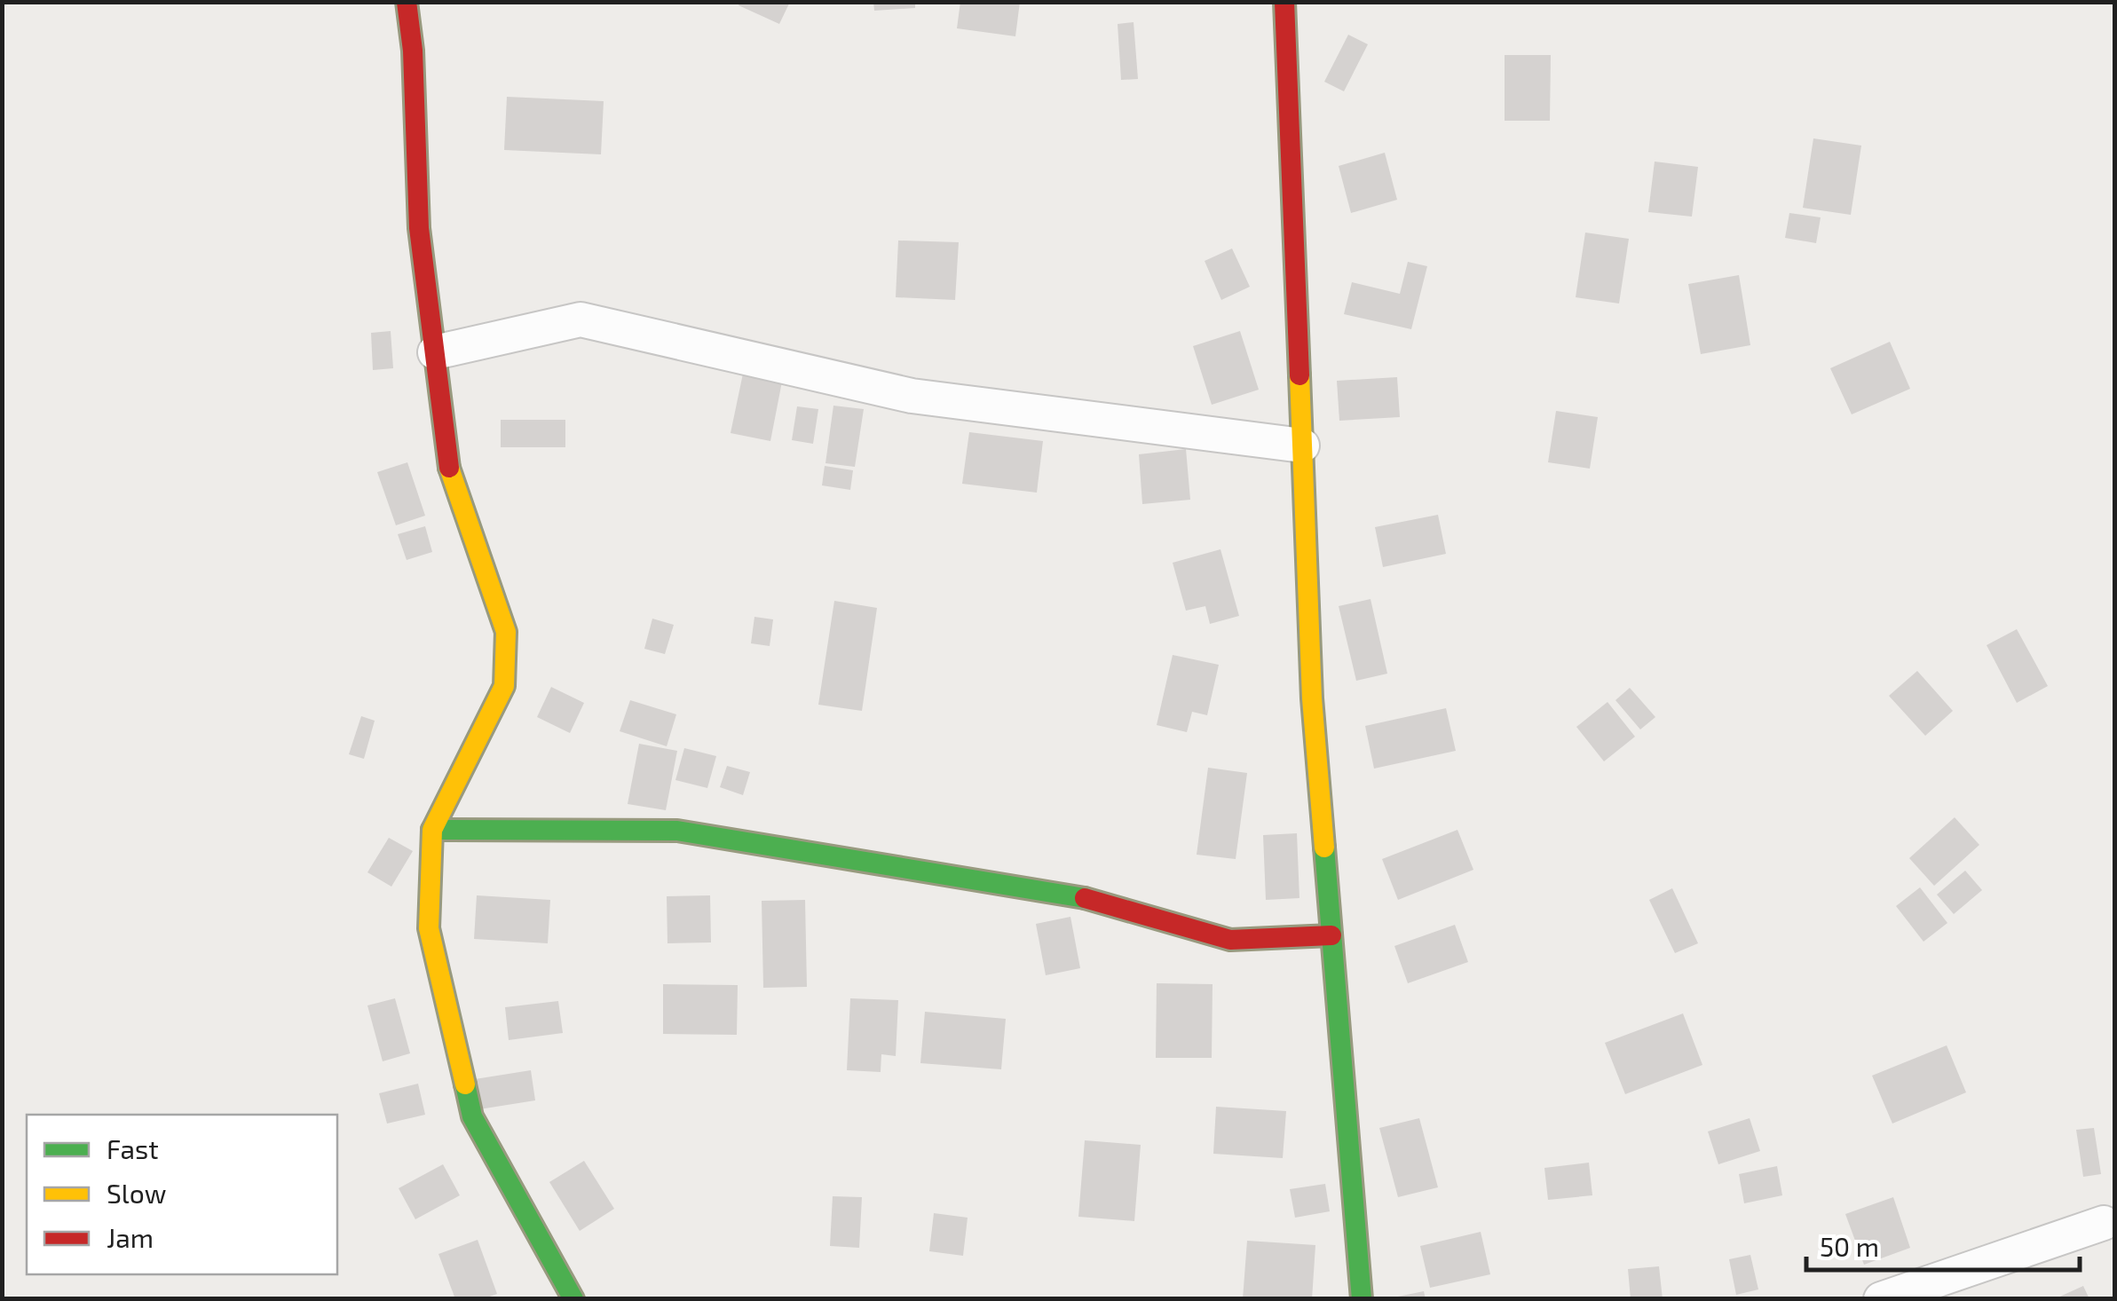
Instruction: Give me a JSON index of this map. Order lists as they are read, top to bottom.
{
  "legend": ["Fast", "Slow", "Jam"],
  "scale_bar": "50 m"
}
